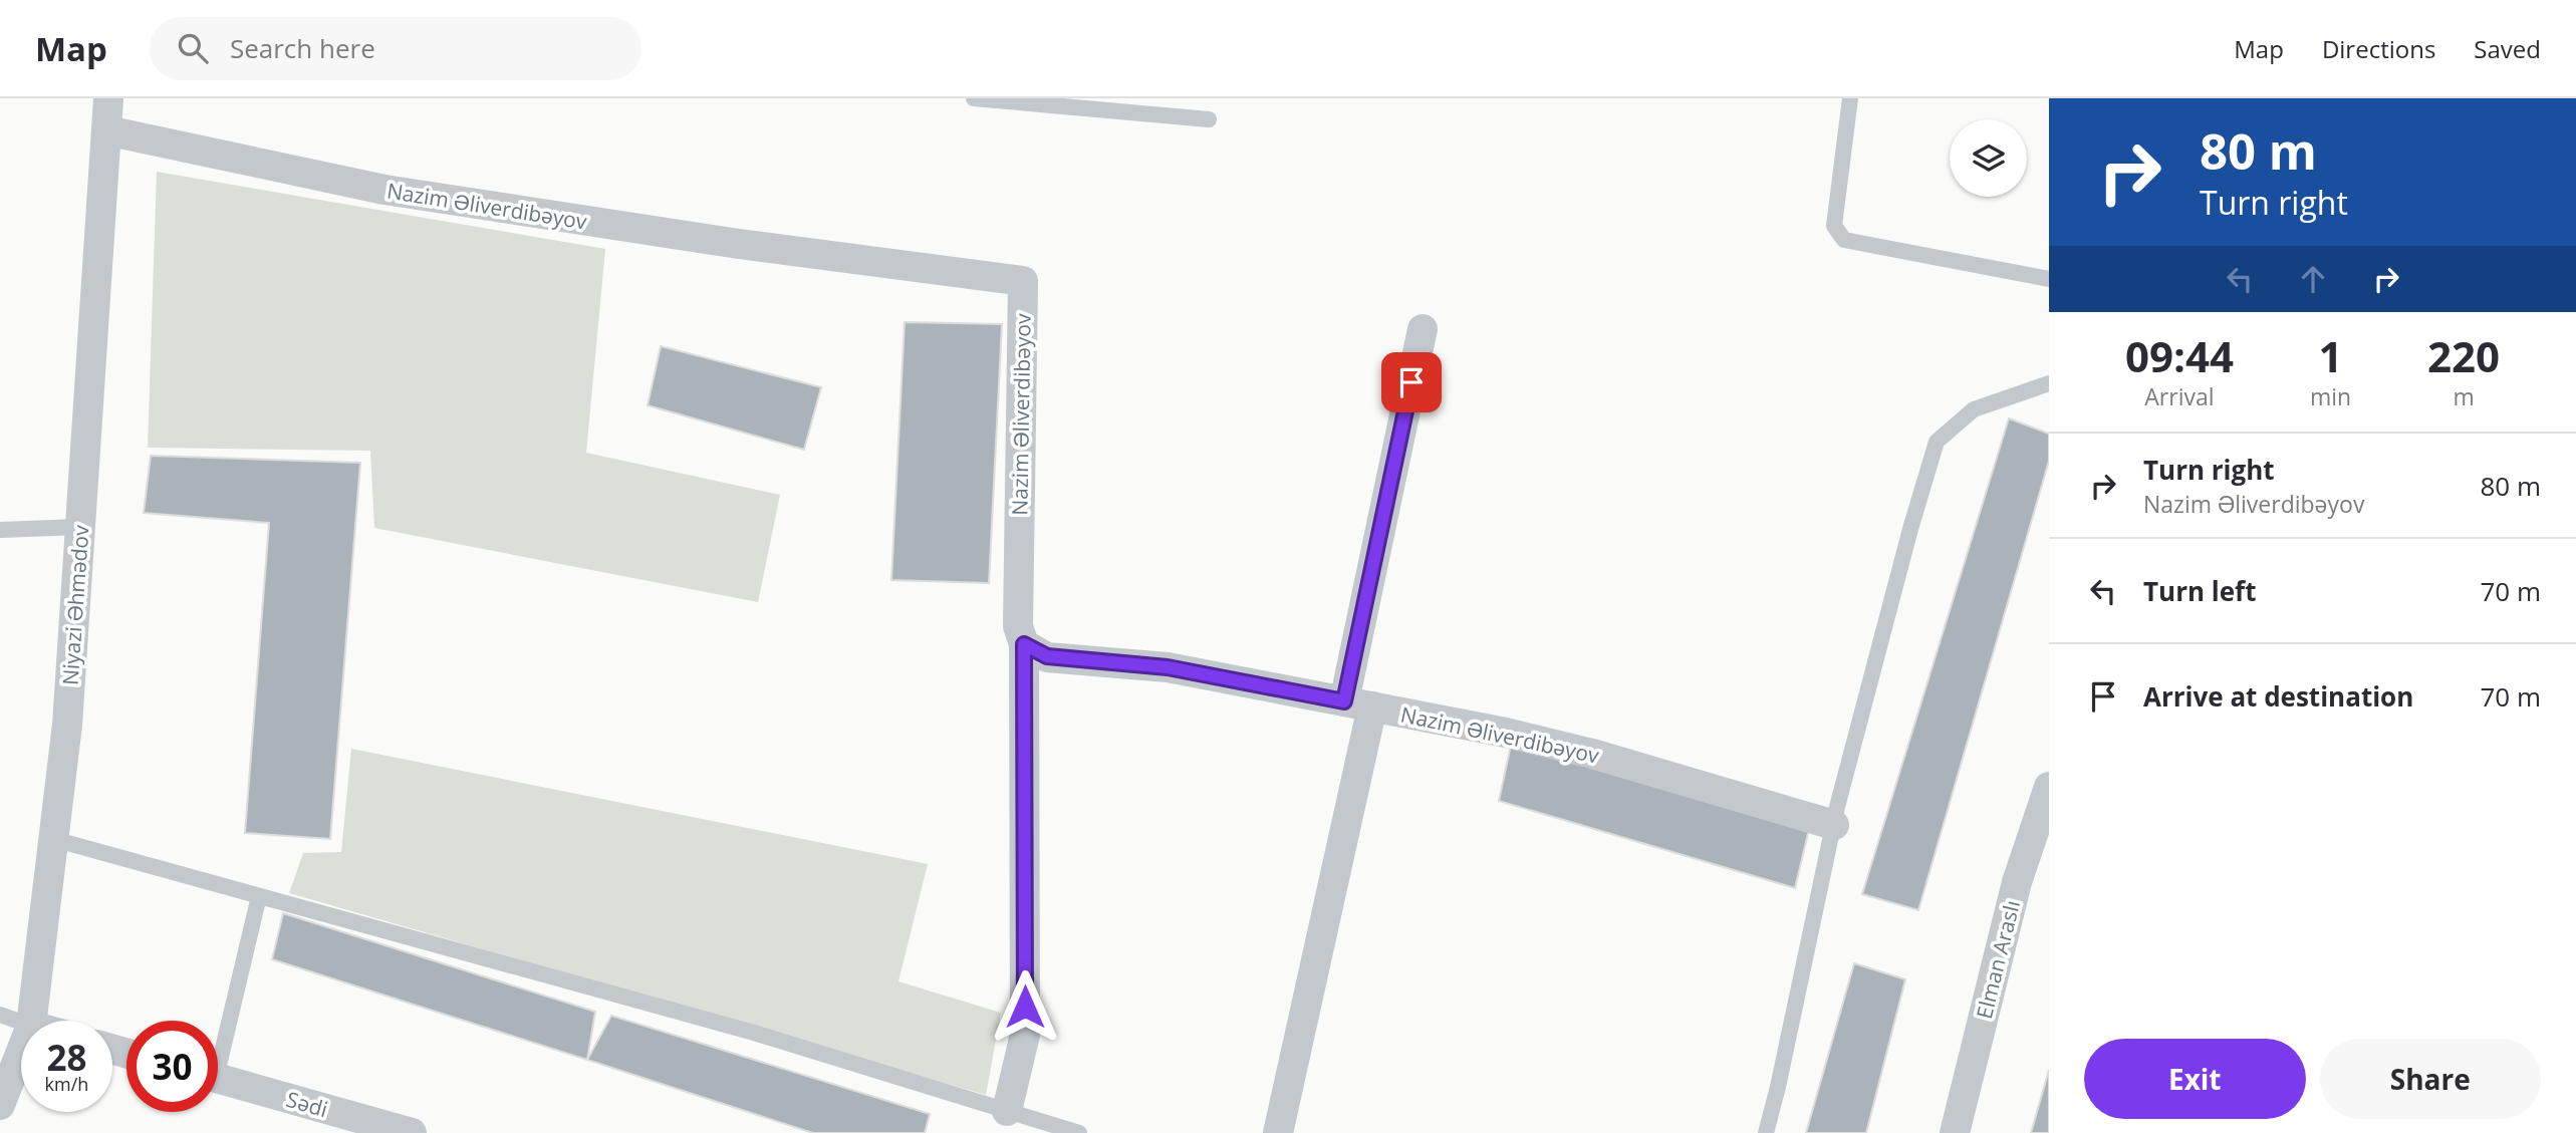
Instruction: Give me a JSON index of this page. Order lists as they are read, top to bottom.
{
  "streets": {
    "street": [
      "Nazim Əliverdibəyov",
      "Niyazi Əhmədov",
      "Elman Araslı",
      "Sədi"
    ]
  },
  "crossings": [
    ["Nazim Əliverdibəyov", "Niyazi Əhmədov"]
  ],
  "page": {
    "header": "Map",
    "search": "Search here",
    "nav": ["Map", "Directions", "Saved"],
    "turn": ["80 m", "Turn right"],
    "eta": [
      "09:44",
      "Arrival",
      "1",
      "min",
      "220",
      "m"
    ],
    "list": [
      {
        "name": "Turn right",
        "note": "Nazim Əliverdibəyov",
        "value": "80 m"
      },
      {
        "name": "Turn left",
        "value": "70 m"
      },
      {
        "name": "Arrive at destination",
        "value": "70 m"
      }
    ],
    "speed": "28 km/h",
    "limit": "30",
    "buttons": ["Exit", "Share"]
  }
}
